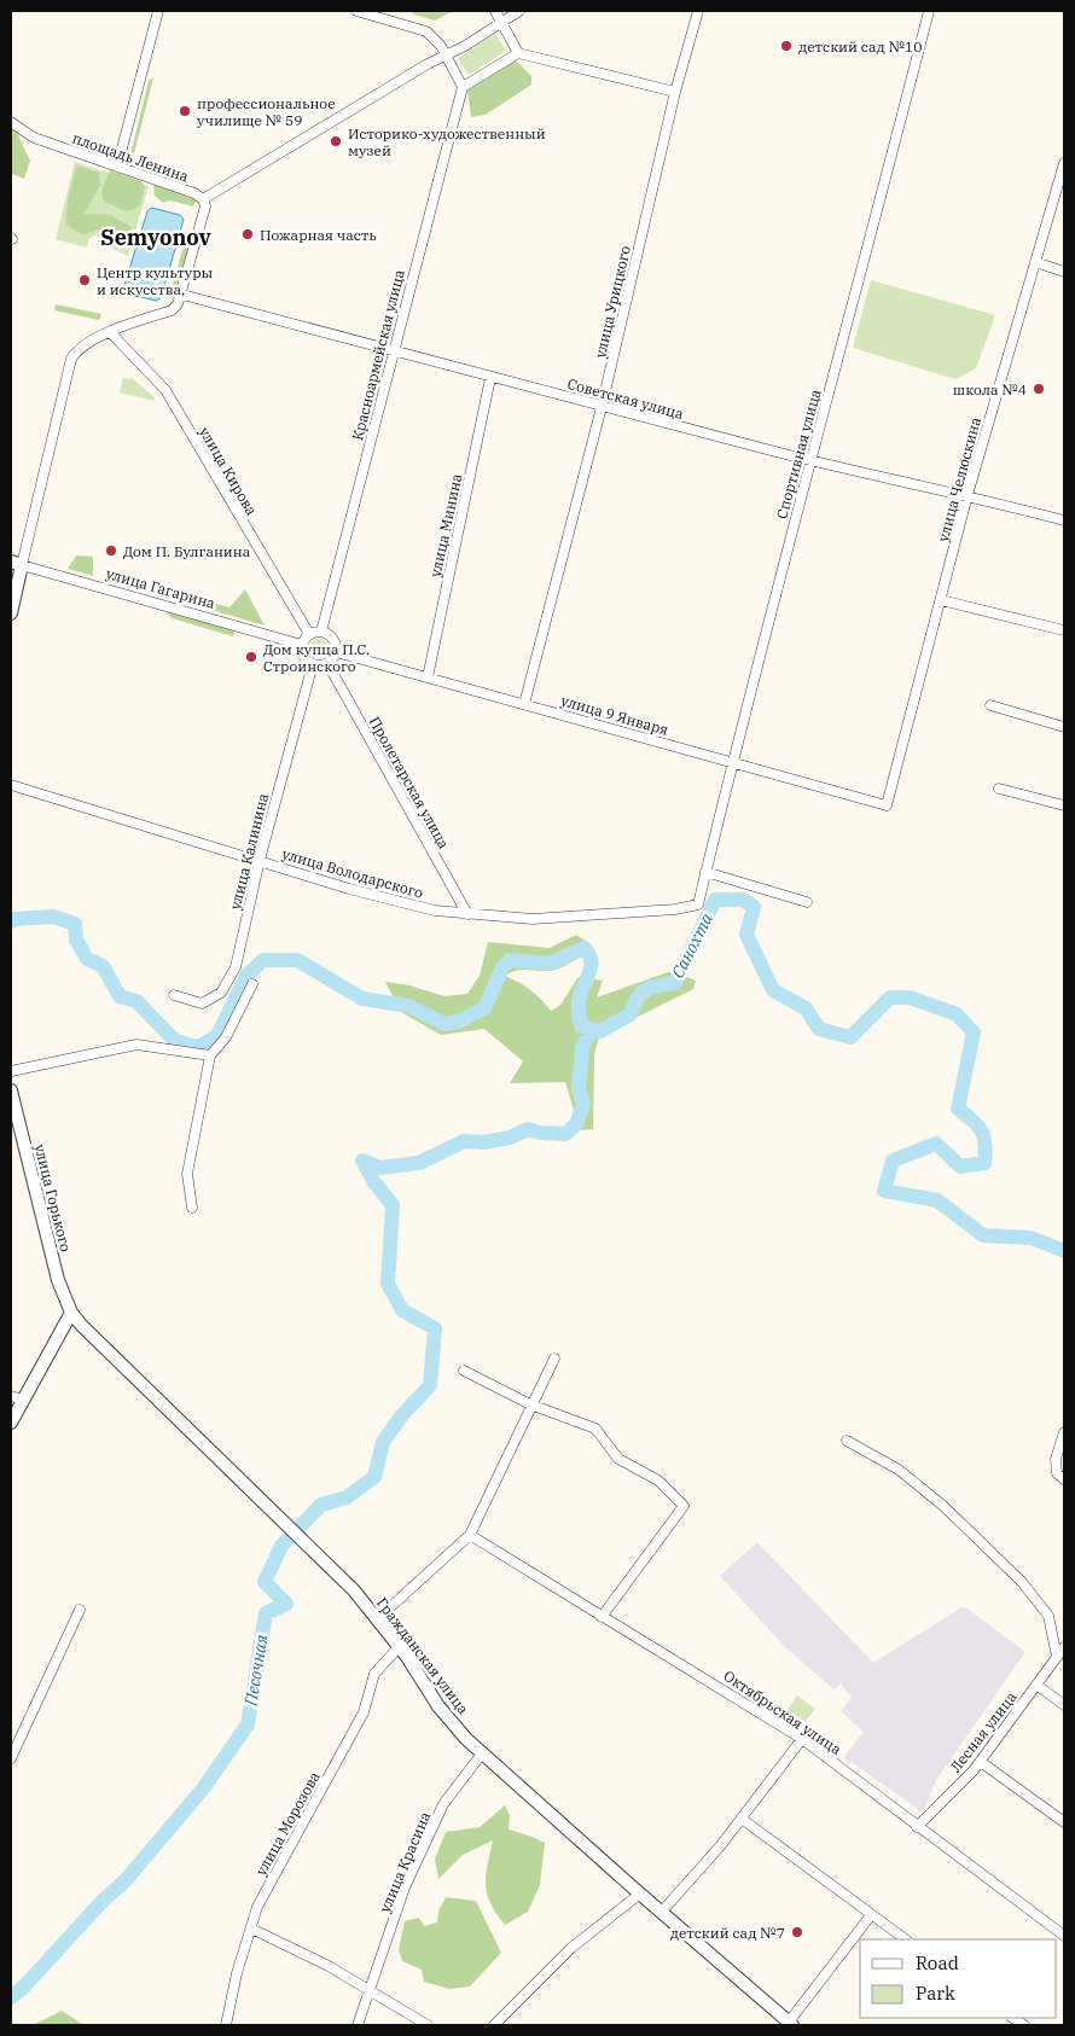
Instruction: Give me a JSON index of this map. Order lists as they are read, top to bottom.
{
  "streets": {
    "street": [
      "площадь Ленина",
      "улица Урицкого",
      "Красноармейская улица",
      "Советская улица",
      "Спортивная улица",
      "улица Кирова",
      "улица Челюскина",
      "улица Минина",
      "улица Гагарина",
      "улица 9 Января",
      "Пролетарская улица",
      "улица Калинина",
      "улица Володарского",
      "улица Горького",
      "Гражданская улица",
      "Октябрьская улица",
      "Лесная улица",
      "улица Морозова",
      "улица Красина"
    ]
  },
  "crossings": [
    ["улица Урицкого", "Советская улица"],
    ["улица Урицкого", "улица 9 Января"],
    ["Красноармейская улица", "Советская улица"],
    ["Красноармейская улица", "улица Кирова"],
    ["Красноармейская улица", "улица Гагарина"],
    ["Красноармейская улица", "улица 9 Января"],
    ["Красноармейская улица", "Пролетарская улица"],
    ["Красноармейская улица", "улица Калинина"],
    ["Советская улица", "Спортивная улица"],
    ["Советская улица", "улица Челюскина"],
    ["Советская улица", "улица Минина"],
    ["Спортивная улица", "улица 9 Января"],
    ["Спортивная улица", "улица Володарского"],
    ["улица Кирова", "улица Гагарина"],
    ["улица Кирова", "улица 9 Января"],
    ["улица Кирова", "Пролетарская улица"],
    ["улица Кирова", "улица Калинина"],
    ["улица Челюскина", "улица 9 Января"],
    ["улица Минина", "улица 9 Января"],
    ["улица Гагарина", "улица 9 Января"],
    ["улица Гагарина", "Пролетарская улица"],
    ["улица Гагарина", "улица Калинина"],
    ["улица 9 Января", "Пролетарская улица"],
    ["улица 9 Января", "улица Калинина"],
    ["Пролетарская улица", "улица Калинина"],
    ["Пролетарская улица", "улица Володарского"],
    ["улица Калинина", "улица Володарского"],
    ["улица Горького", "Гражданская улица"],
    ["Гражданская улица", "улица Морозова"],
    ["Гражданская улица", "улица Красина"],
    ["Октябрьская улица", "Лесная улица"]
  ],
  "districts": ["Semyonov"],
  "water": ["Санохта", "Песочная"],
  "places": [
    "детский сад №10",
    "профессиональное училище № 59",
    "Историко-художественный музей",
    "Пожарная часть",
    "Центр культуры и искусства,",
    "школа №4",
    "Дом П. Булганина",
    "Дом купца П.С. Строинского",
    "детский сад №7"
  ],
  "legend": ["Road", "Park"]
}
